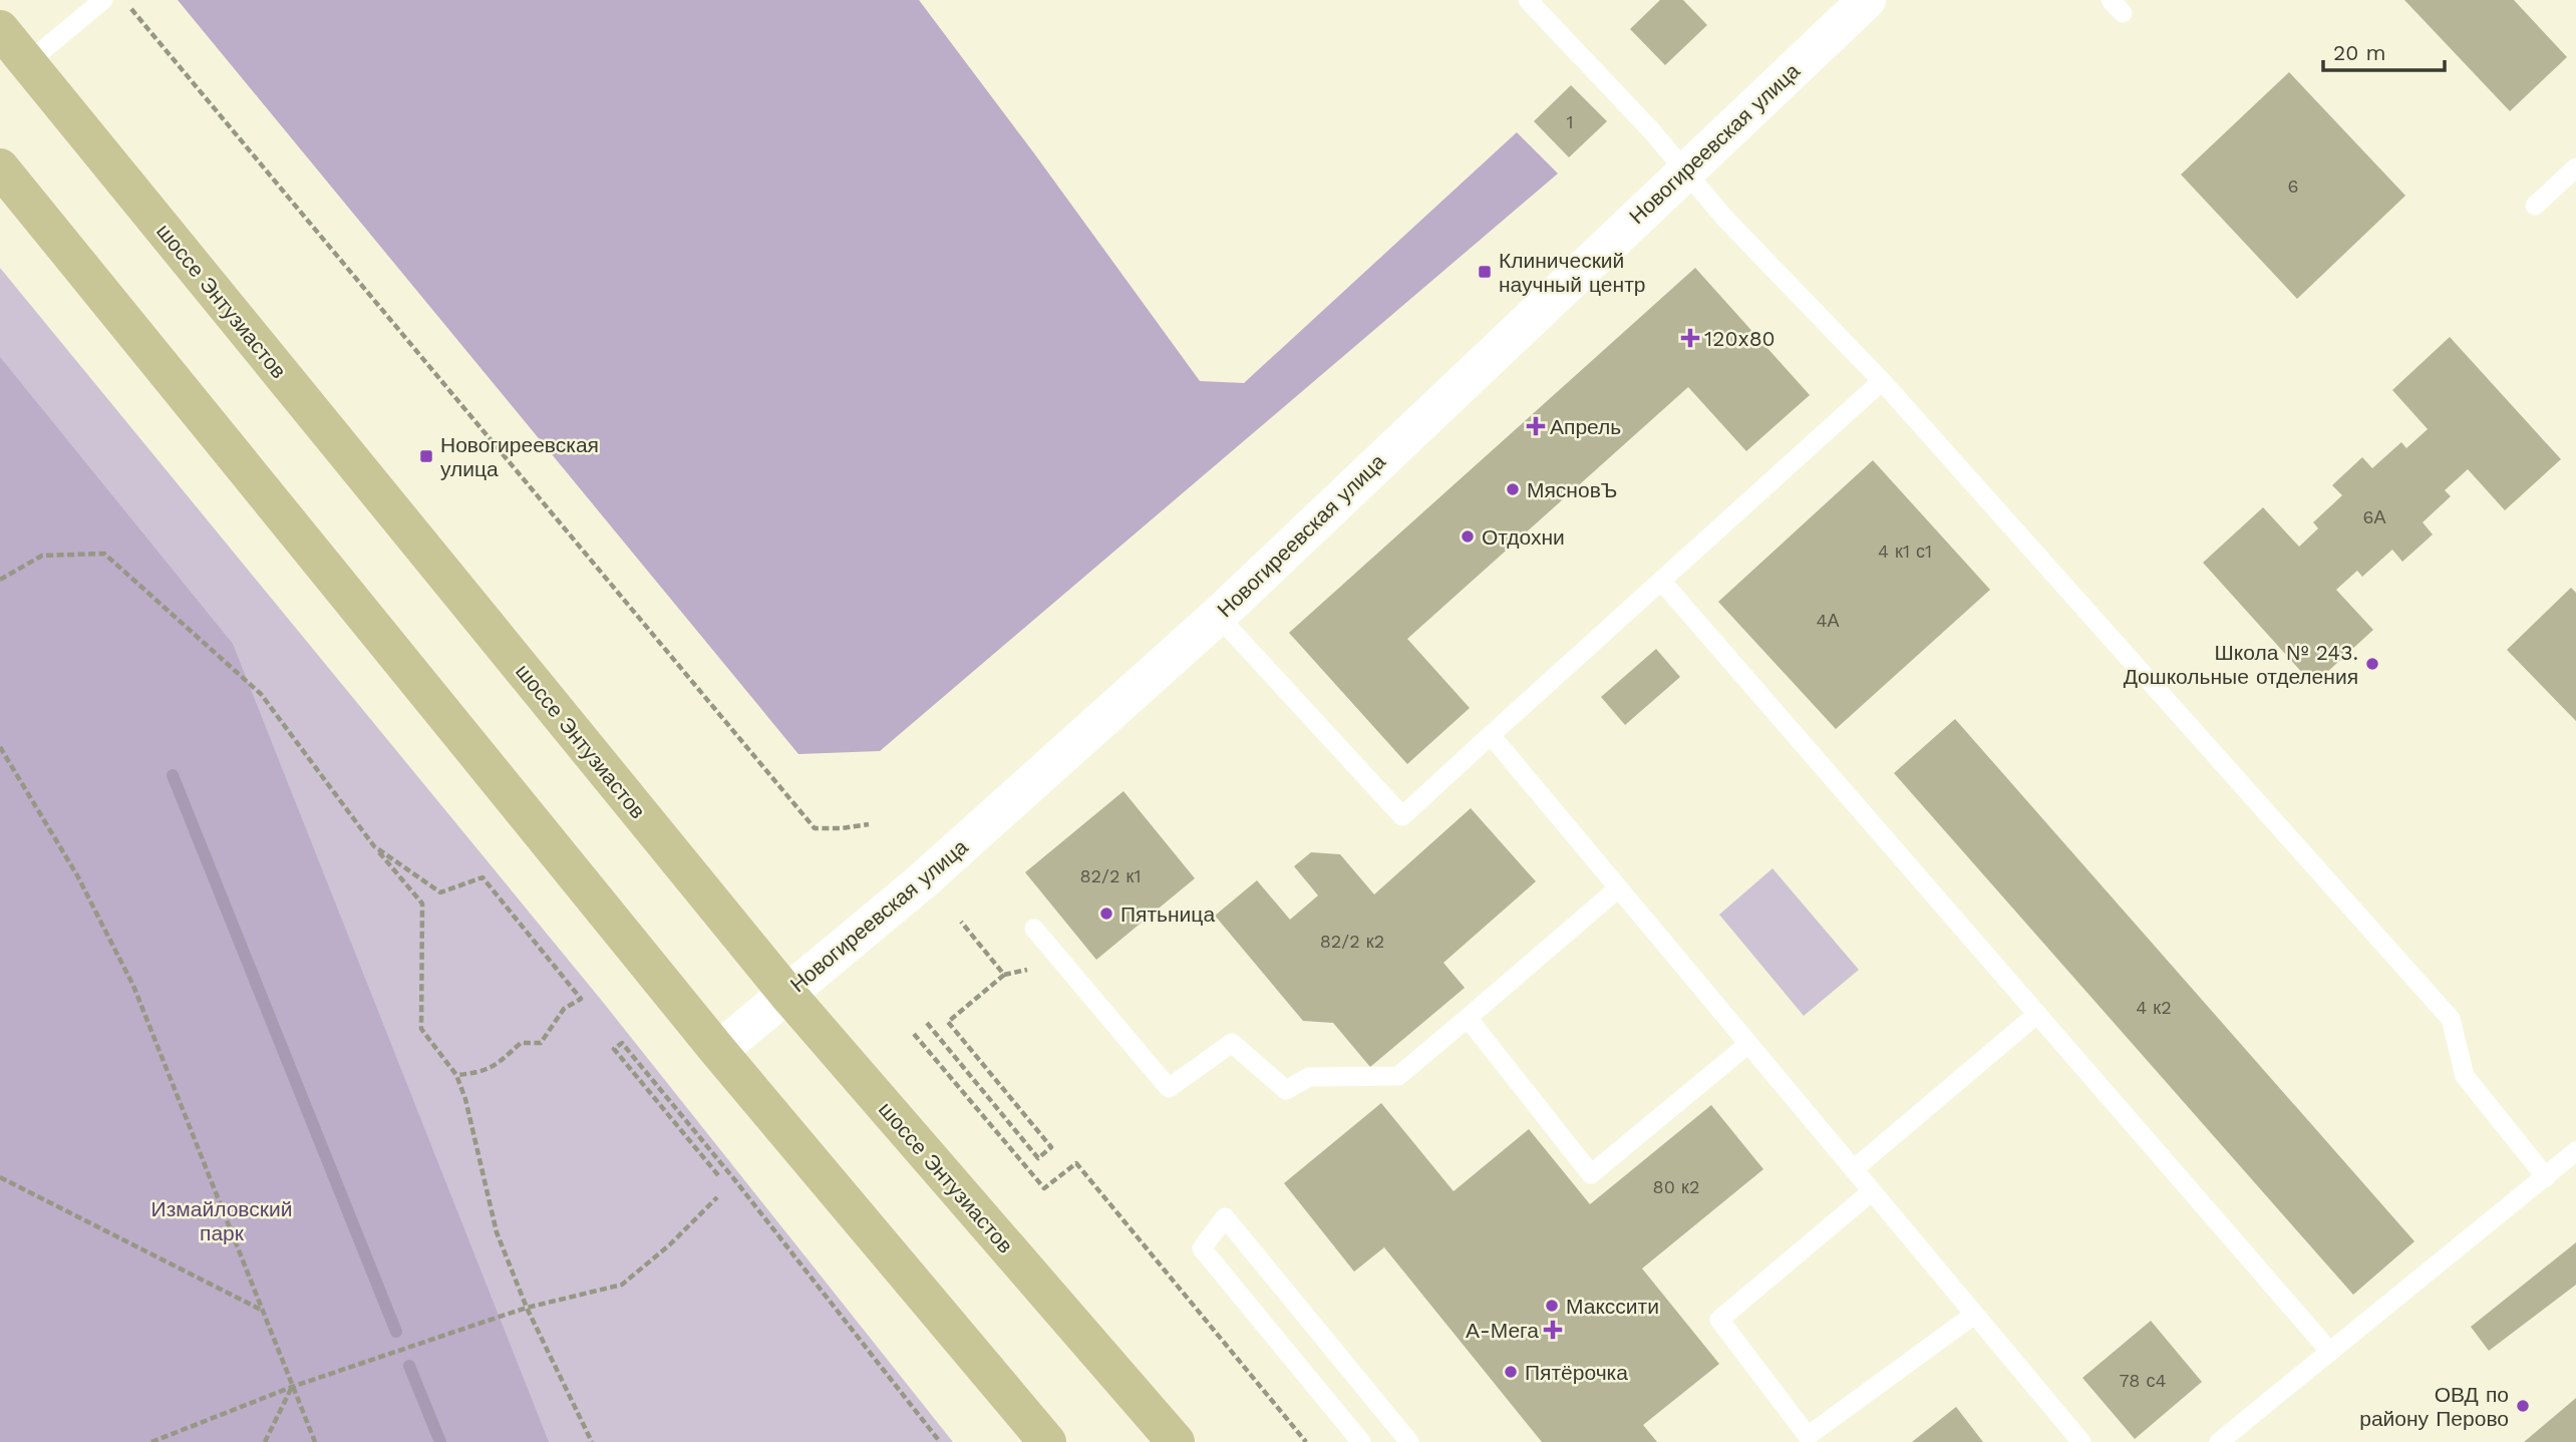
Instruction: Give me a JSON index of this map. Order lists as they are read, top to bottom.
{
  "streets": {
    "main road": ["Новогиреевская улица", "шоссе Энтузиастов"]
  },
  "crossings": [
    ["Новогиреевская улица", "шоссе Энтузиастов"]
  ],
  "parks": ["Измайловский парк"],
  "places": {
    "transit": ["Клинический научный центр", "Новогиреевская улица"],
    "health": ["120x80", "Апрель", "А-Мега"],
    "other": [
      "МясновЪ",
      "Отдохни",
      "Школа № 243. Дошкольные отделения",
      "Пятьница",
      "Макссити",
      "Пятёрочка",
      "ОВД по району Перово"
    ]
  },
  "house_numbers": [
    "1",
    "6",
    "6А",
    "4 к1 с1",
    "4А",
    "82/2 к1",
    "82/2 к2",
    "4 к2",
    "80 к2",
    "78 с4"
  ],
  "scale_bar": "20 m"
}
